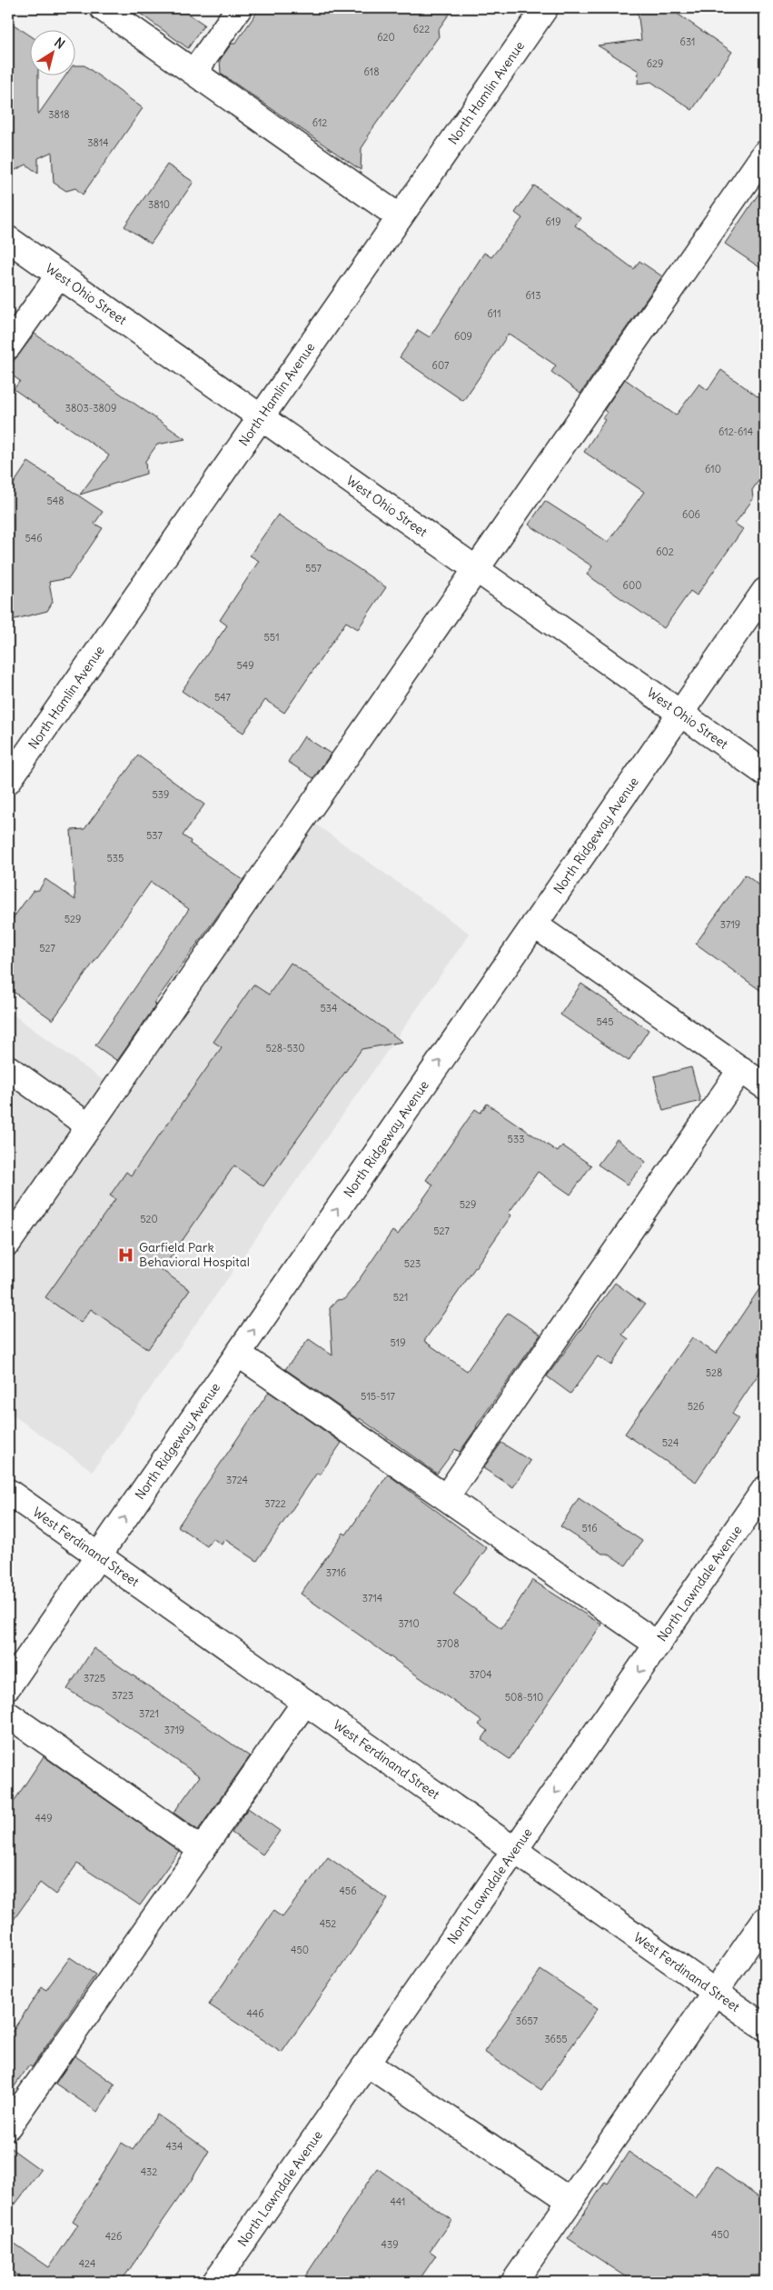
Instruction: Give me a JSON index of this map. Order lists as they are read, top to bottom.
{
  "streets": {
    "street": [
      "North Hamlin Avenue",
      "West Ohio Street",
      "North Ridgeway Avenue",
      "West Ferdinand Street",
      "North Lawndale Avenue"
    ]
  },
  "crossings": [
    ["North Hamlin Avenue", "West Ohio Street"],
    ["West Ohio Street", "North Ridgeway Avenue"],
    ["North Ridgeway Avenue", "West Ferdinand Street"],
    ["West Ferdinand Street", "North Lawndale Avenue"]
  ],
  "one_way": ["North Ridgeway Avenue"],
  "places": {
    "hospital": ["Garfield Park Behavioral Hospital"]
  },
  "house_numbers": [
    "622",
    "620",
    "631",
    "629",
    "618",
    "3818",
    "612",
    "3814",
    "3810",
    "619",
    "613",
    "611",
    "609",
    "607",
    "3803-3809",
    "612-614",
    "610",
    "548",
    "606",
    "546",
    "602",
    "557",
    "600",
    "551",
    "549",
    "547",
    "539",
    "537",
    "535",
    "529",
    "3719",
    "527",
    "534",
    "545",
    "528-530",
    "533",
    "529",
    "520",
    "527",
    "523",
    "521",
    "519",
    "528",
    "515-517",
    "526",
    "524",
    "3724",
    "3722",
    "516",
    "3716",
    "3714",
    "3710",
    "3708",
    "3704",
    "3725",
    "3723",
    "508-510",
    "3721",
    "3719",
    "449",
    "456",
    "452",
    "450",
    "446",
    "3657",
    "3655",
    "434",
    "432",
    "441",
    "450",
    "426",
    "439",
    "424"
  ],
  "north": "top right"
}
